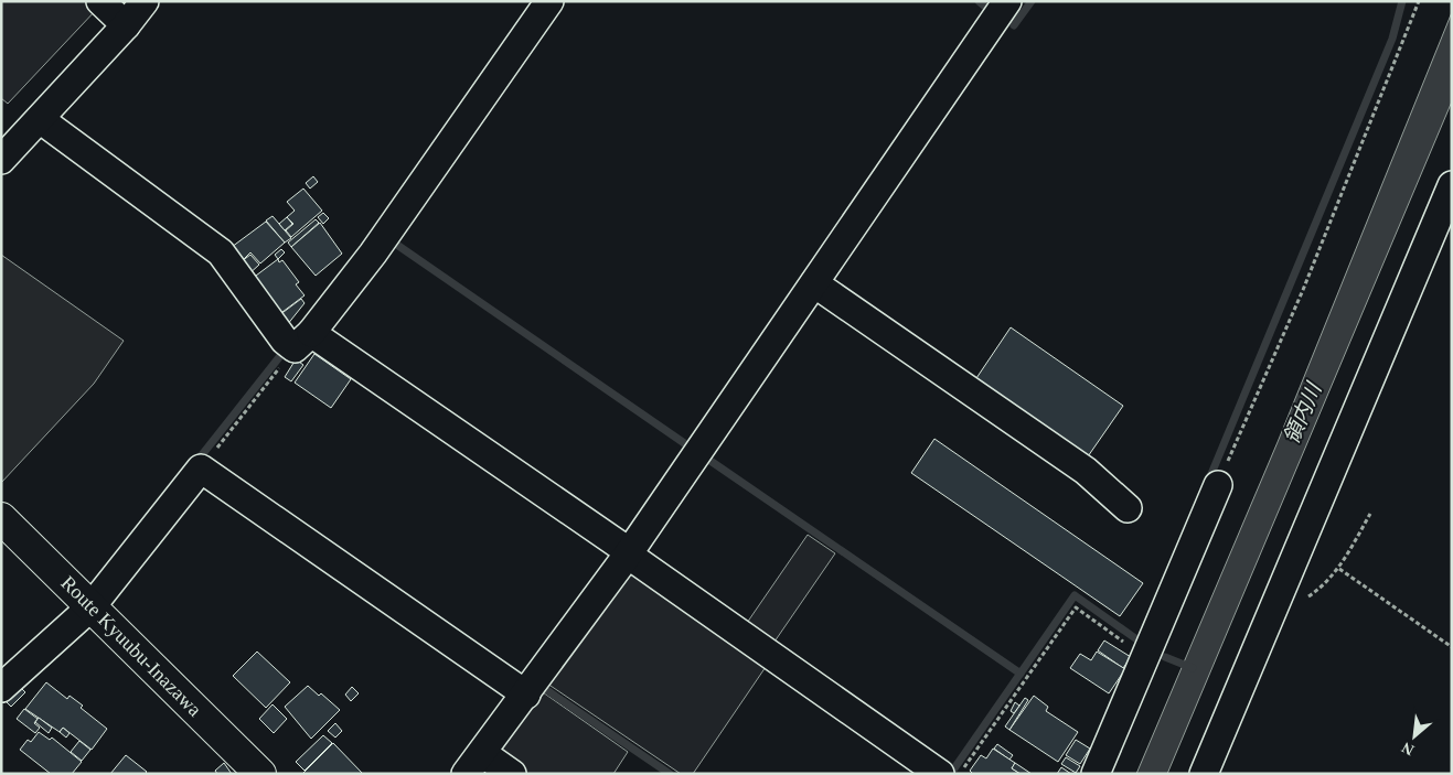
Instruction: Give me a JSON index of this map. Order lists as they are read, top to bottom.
{
  "streets": {
    "main road": ["Route Kyuubu-Inazawa"]
  },
  "water": ["領内川"],
  "north": "bottom left"
}
